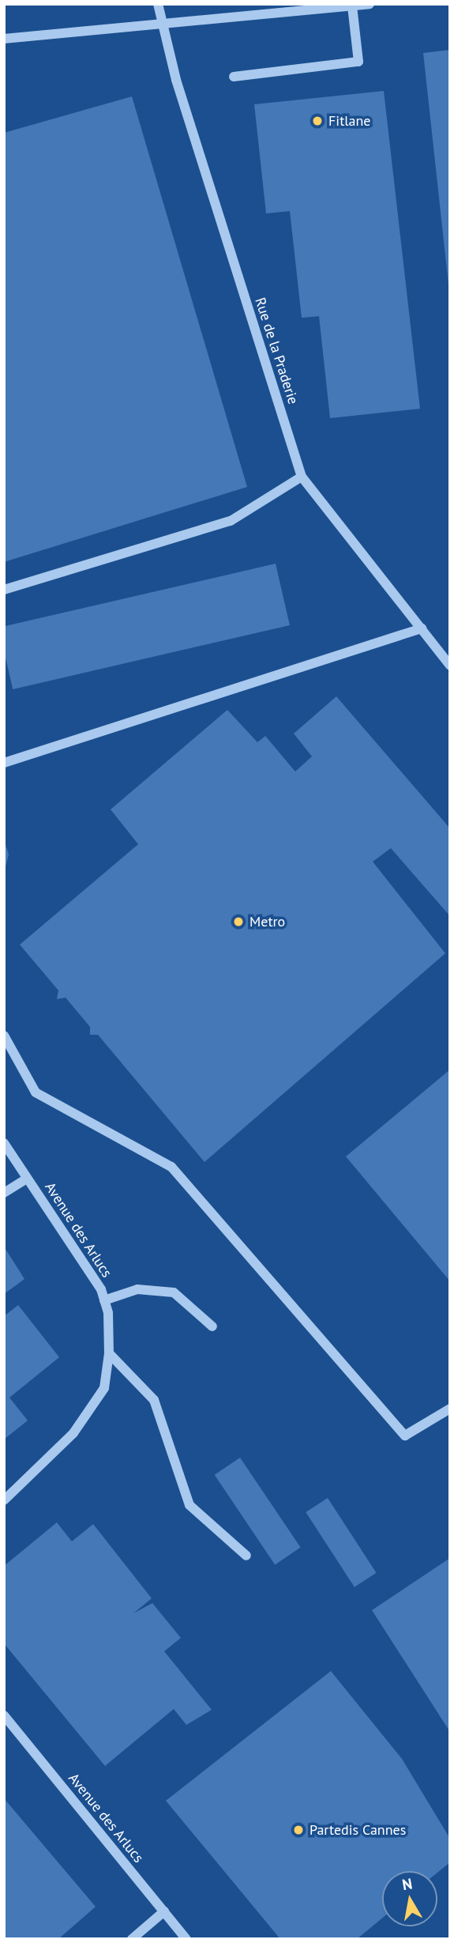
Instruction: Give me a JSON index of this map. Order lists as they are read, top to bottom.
{
  "streets": {
    "street": ["Rue de la Praderie", "Avenue des Arlucs"]
  },
  "places": ["Fitlane", "Metro", "Partedis Cannes"],
  "north": "top"
}
